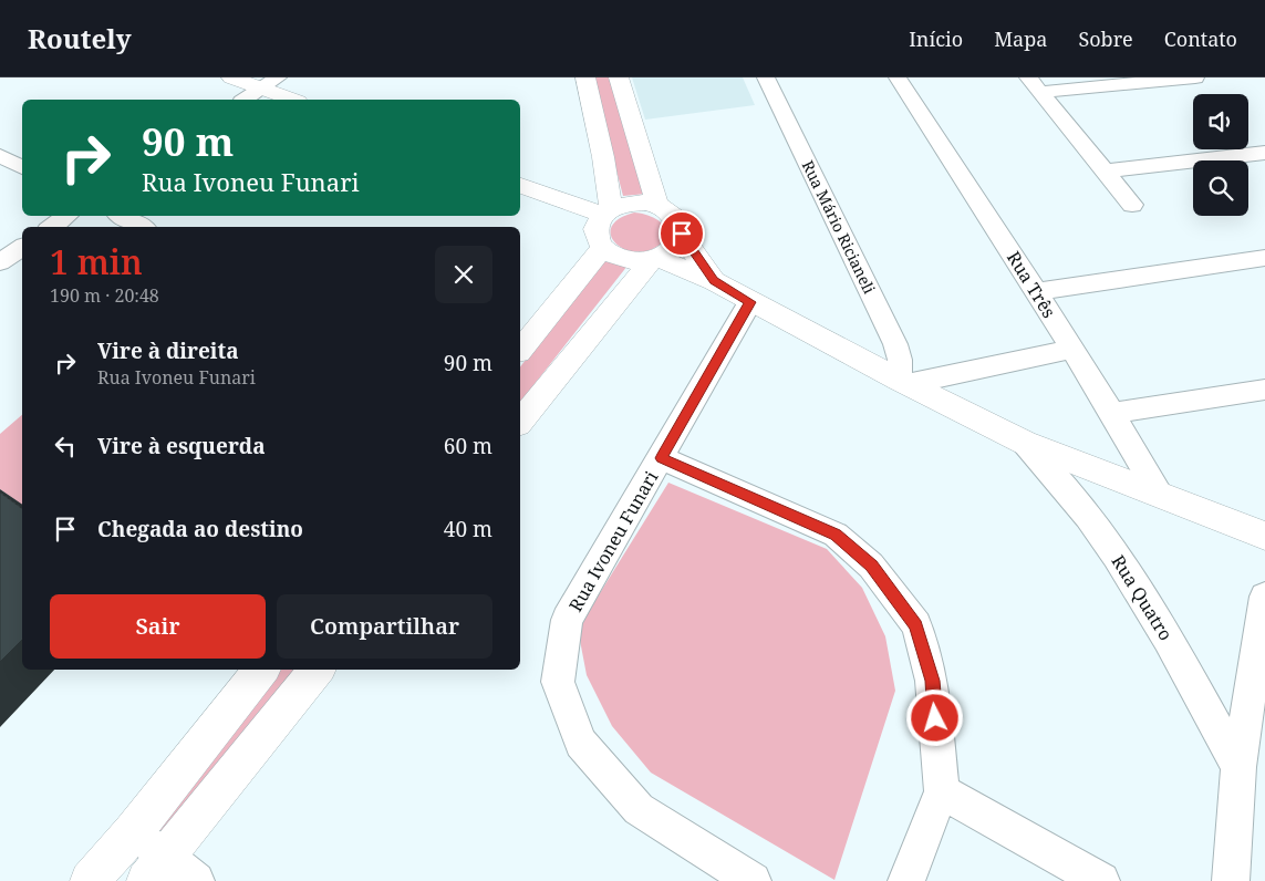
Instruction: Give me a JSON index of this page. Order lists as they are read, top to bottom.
{
  "streets": {
    "street": [
      "Rua Mário Ricianeli",
      "Rua Três",
      "Rua Ivoneu Funari",
      "Rua Quatro"
    ]
  },
  "page": {
    "header": "Routely",
    "nav": [
      "Início",
      "Mapa",
      "Sobre",
      "Contato"
    ],
    "turn": ["90 m", "Rua Ivoneu Funari"],
    "heading": ["1 min", "190 m · 20:48"],
    "list": [
      {
        "name": "Vire à direita",
        "note": "Rua Ivoneu Funari",
        "value": "90 m"
      },
      {
        "name": "Vire à esquerda",
        "value": "60 m"
      },
      {
        "name": "Chegada ao destino",
        "value": "40 m"
      }
    ],
    "buttons": ["Sair", "Compartilhar"]
  }
}
